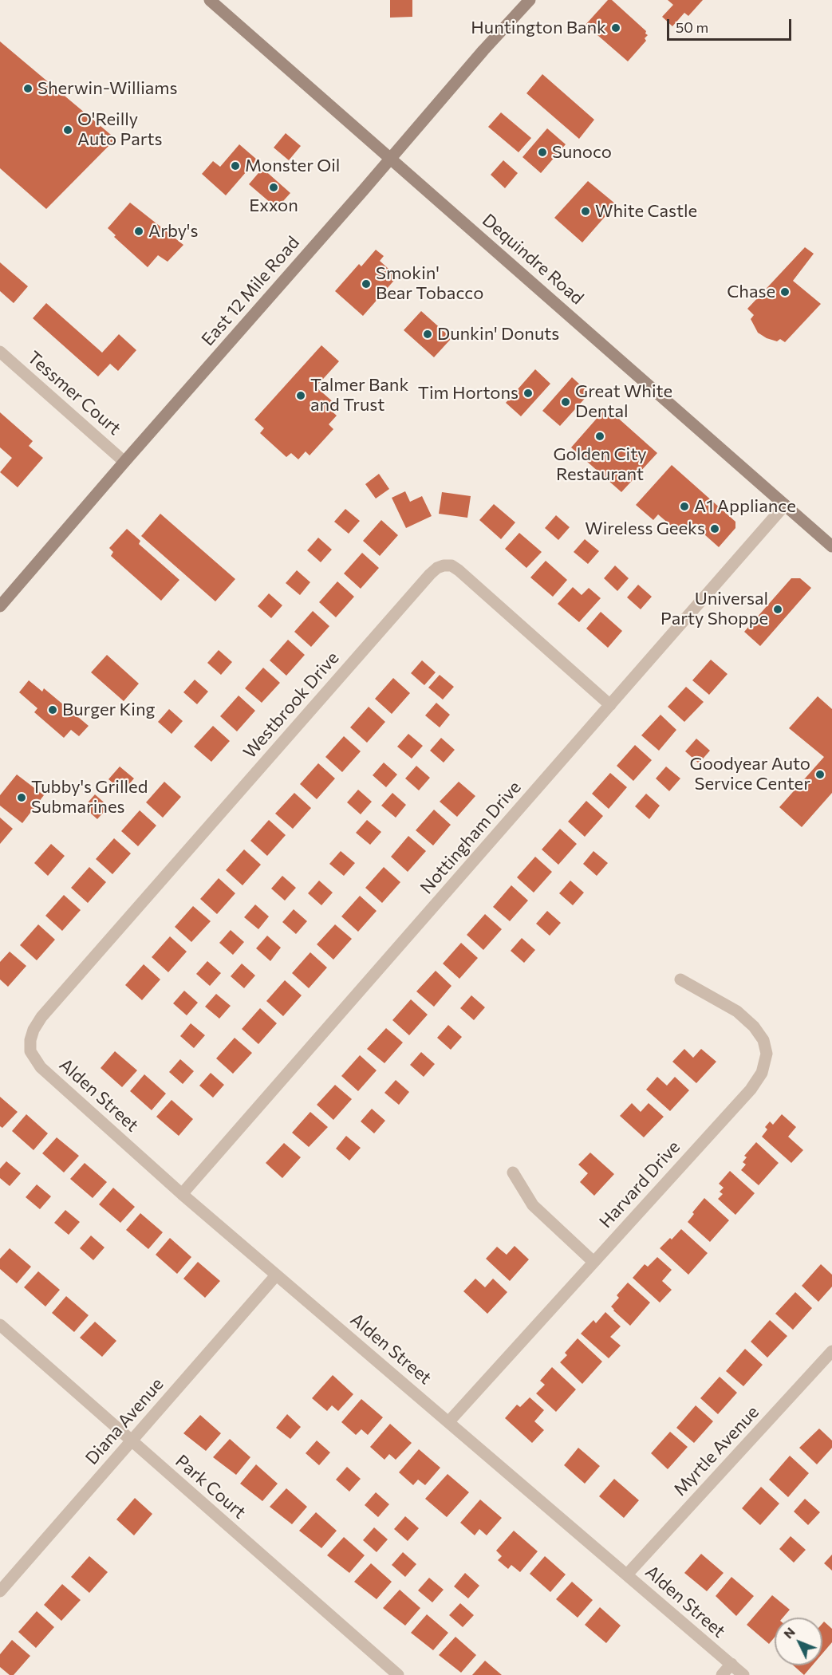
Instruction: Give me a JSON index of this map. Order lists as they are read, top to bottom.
{
  "streets": {
    "main road": ["Dequindre Road", "East 12 Mile Road"],
    "street": [
      "Tessmer Court",
      "Westbrook Drive",
      "Nottingham Drive",
      "Alden Street",
      "Harvard Drive",
      "Diana Avenue",
      "Myrtle Avenue",
      "Park Court"
    ]
  },
  "crossings": [
    ["Dequindre Road", "East 12 Mile Road"],
    ["Dequindre Road", "Nottingham Drive"],
    ["East 12 Mile Road", "Tessmer Court"],
    ["Westbrook Drive", "Nottingham Drive"],
    ["Westbrook Drive", "Alden Street"],
    ["Nottingham Drive", "Alden Street"],
    ["Alden Street", "Harvard Drive"],
    ["Alden Street", "Diana Avenue"],
    ["Alden Street", "Myrtle Avenue"],
    ["Diana Avenue", "Park Court"]
  ],
  "places": [
    "Huntington Bank",
    "Sherwin-Williams",
    "O'Reilly Auto Parts",
    "Sunoco",
    "Monster Oil",
    "Exxon",
    "White Castle",
    "Arby's",
    "Smokin' Bear Tobacco",
    "Chase",
    "Dunkin' Donuts",
    "Tim Hortons",
    "Talmer Bank and Trust",
    "Great White Dental",
    "Golden City Restaurant",
    "A1 Appliance",
    "Wireless Geeks",
    "Universal Party Shoppe",
    "Burger King",
    "Goodyear Auto Service Center",
    "Tubby's Grilled Submarines"
  ],
  "scale_bar": "50 m",
  "north": "top left"
}
